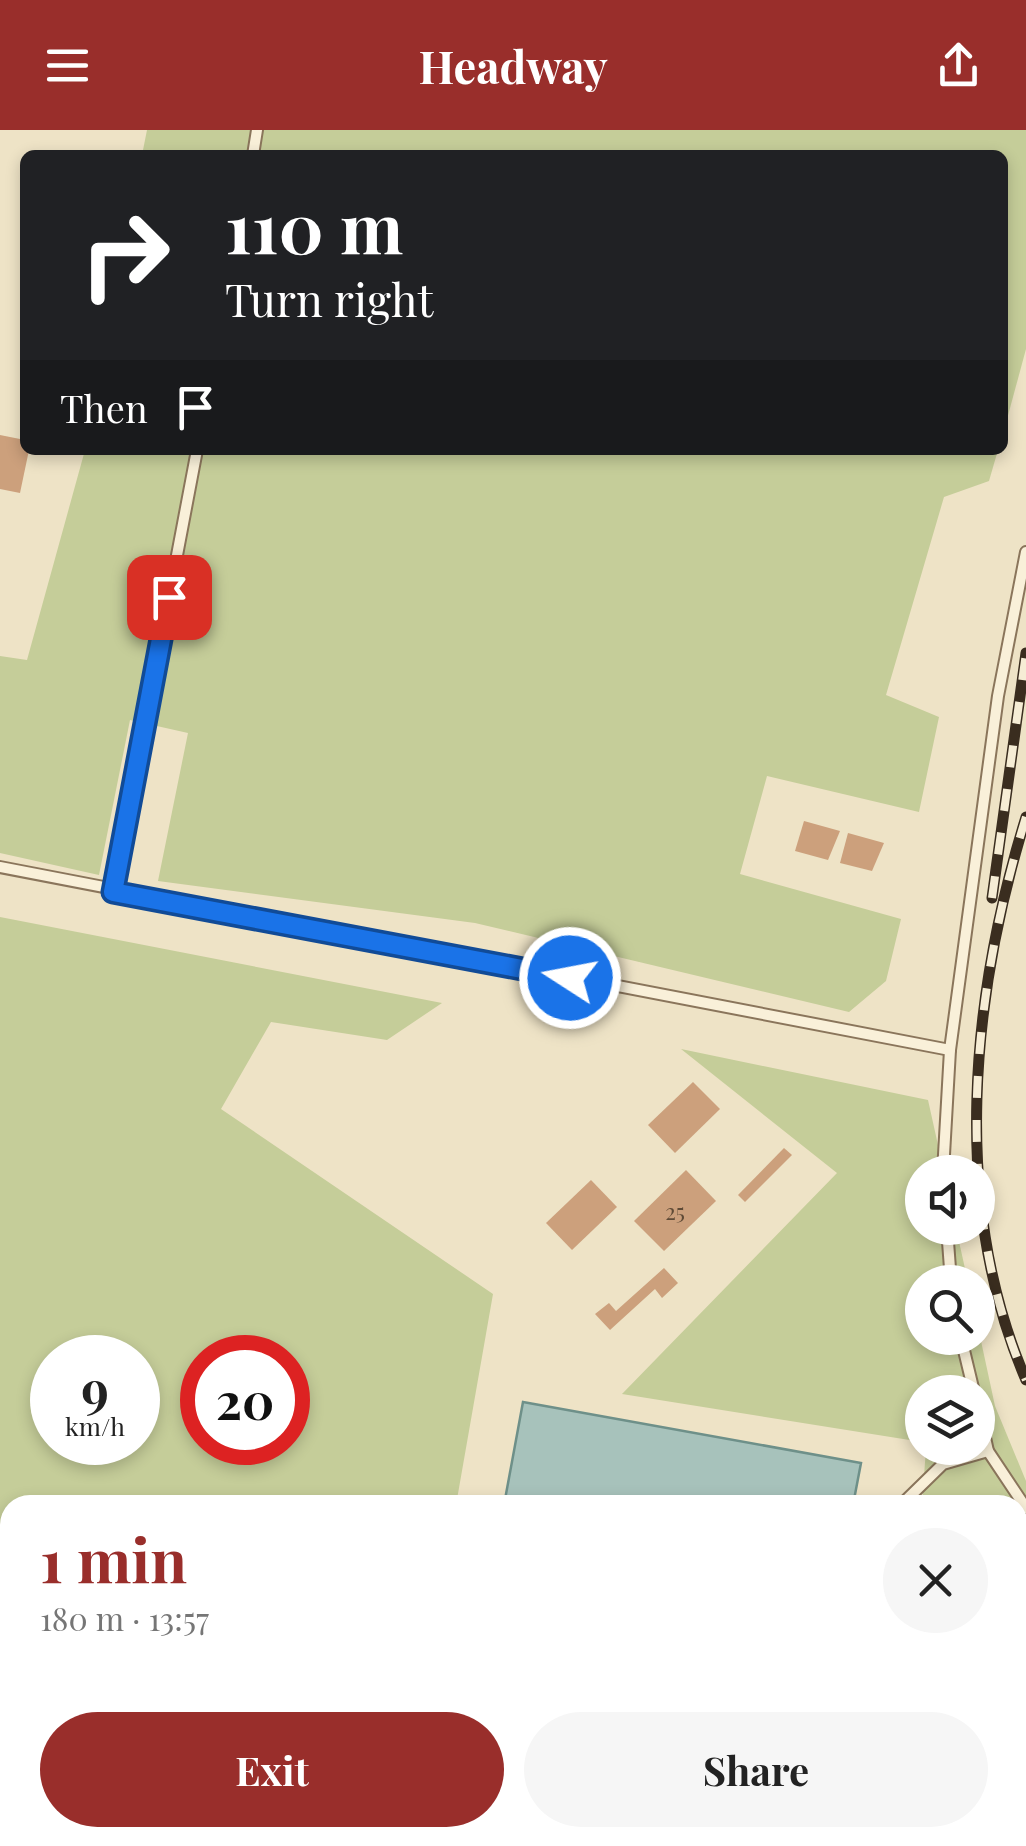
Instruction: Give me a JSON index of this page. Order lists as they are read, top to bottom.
{
  "house_numbers": ["25"],
  "page": {
    "header": "Headway",
    "turn": ["110 m", "Turn right"],
    "then": "Then",
    "speed": "9 km/h",
    "limit": "20",
    "heading": ["1 min", "180 m · 13:57"],
    "buttons": ["Exit", "Share"]
  }
}
